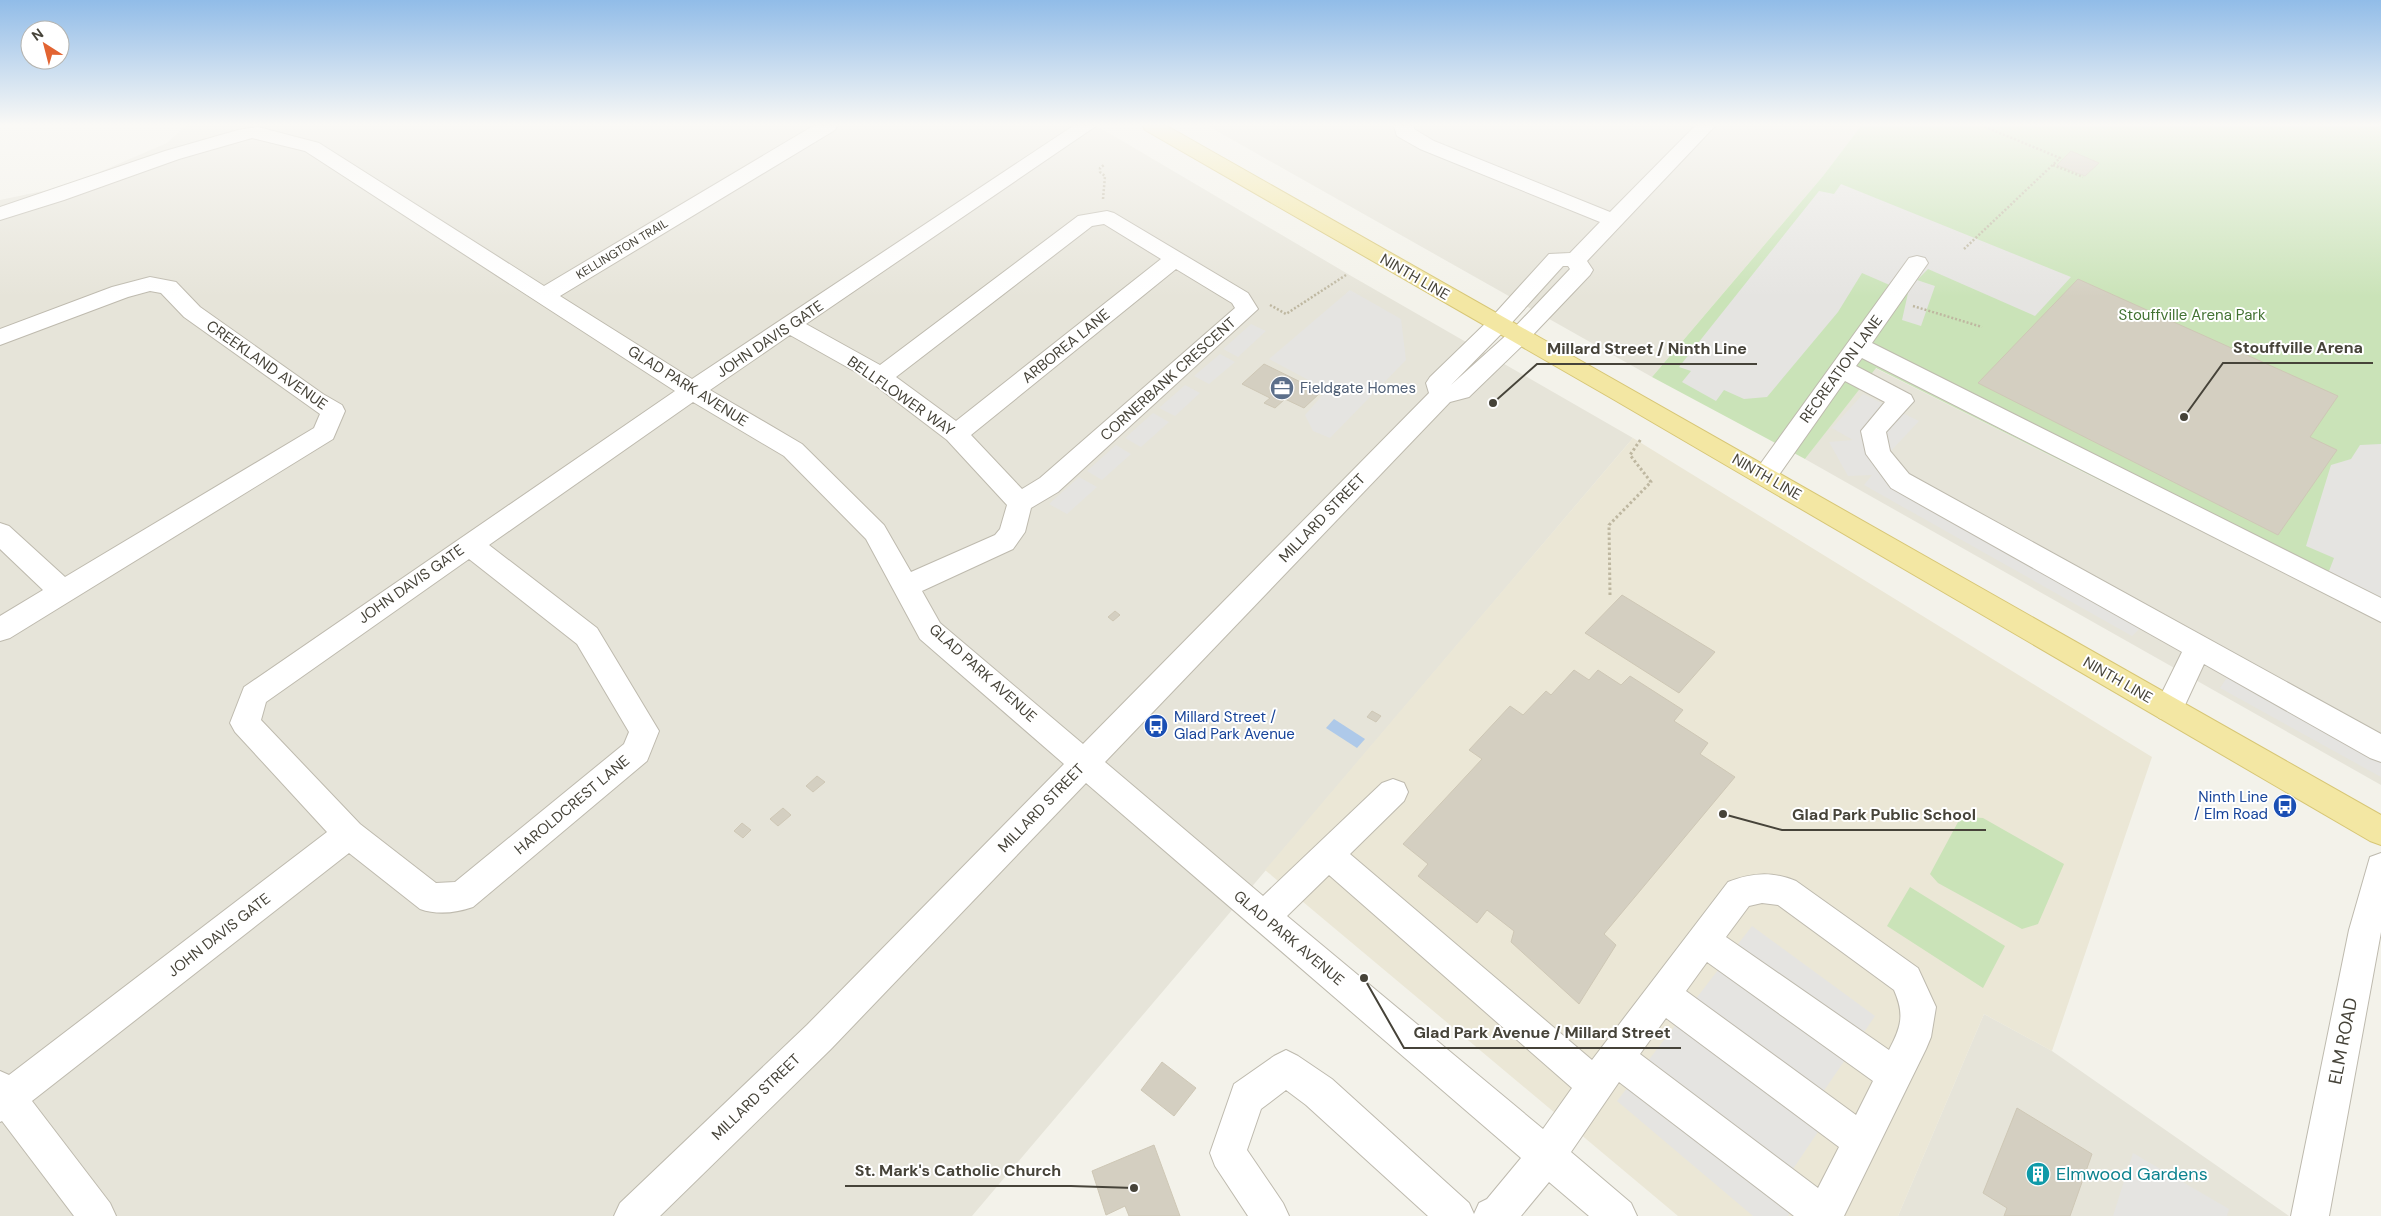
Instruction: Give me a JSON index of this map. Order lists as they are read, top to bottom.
{
  "streets": {
    "main road": ["NINTH LINE"],
    "street": [
      "KELLINGTON TRAIL",
      "JOHN DAVIS GATE",
      "ARBOREA LANE",
      "CREEKLAND AVENUE",
      "RECREATION LANE",
      "CORNERBANK CRESCENT",
      "GLAD PARK AVENUE",
      "BELLFLOWER WAY",
      "MILLARD STREET",
      "HAROLDCREST LANE",
      "ELM ROAD"
    ]
  },
  "crossings": [
    ["KELLINGTON TRAIL", "GLAD PARK AVENUE"],
    ["NINTH LINE", "RECREATION LANE"],
    ["NINTH LINE", "MILLARD STREET"],
    ["JOHN DAVIS GATE", "GLAD PARK AVENUE"],
    ["JOHN DAVIS GATE", "BELLFLOWER WAY"],
    ["JOHN DAVIS GATE", "HAROLDCREST LANE"],
    ["ARBOREA LANE", "CORNERBANK CRESCENT"],
    ["ARBOREA LANE", "BELLFLOWER WAY"],
    ["CORNERBANK CRESCENT", "BELLFLOWER WAY"],
    ["GLAD PARK AVENUE", "MILLARD STREET"]
  ],
  "parks": ["Stouffville Arena Park"],
  "places": {
    "office": ["Fieldgate Homes"],
    "other": [
      "Millard Street / Ninth Line",
      "Stouffville Arena",
      "Glad Park Public School",
      "Glad Park Avenue / Millard Street",
      "St. Mark's Catholic Church"
    ],
    "bus stop": ["Millard Street / Glad Park Avenue", "Ninth Line / Elm Road"],
    "building": ["Elmwood Gardens"]
  },
  "north": "top left"
}
